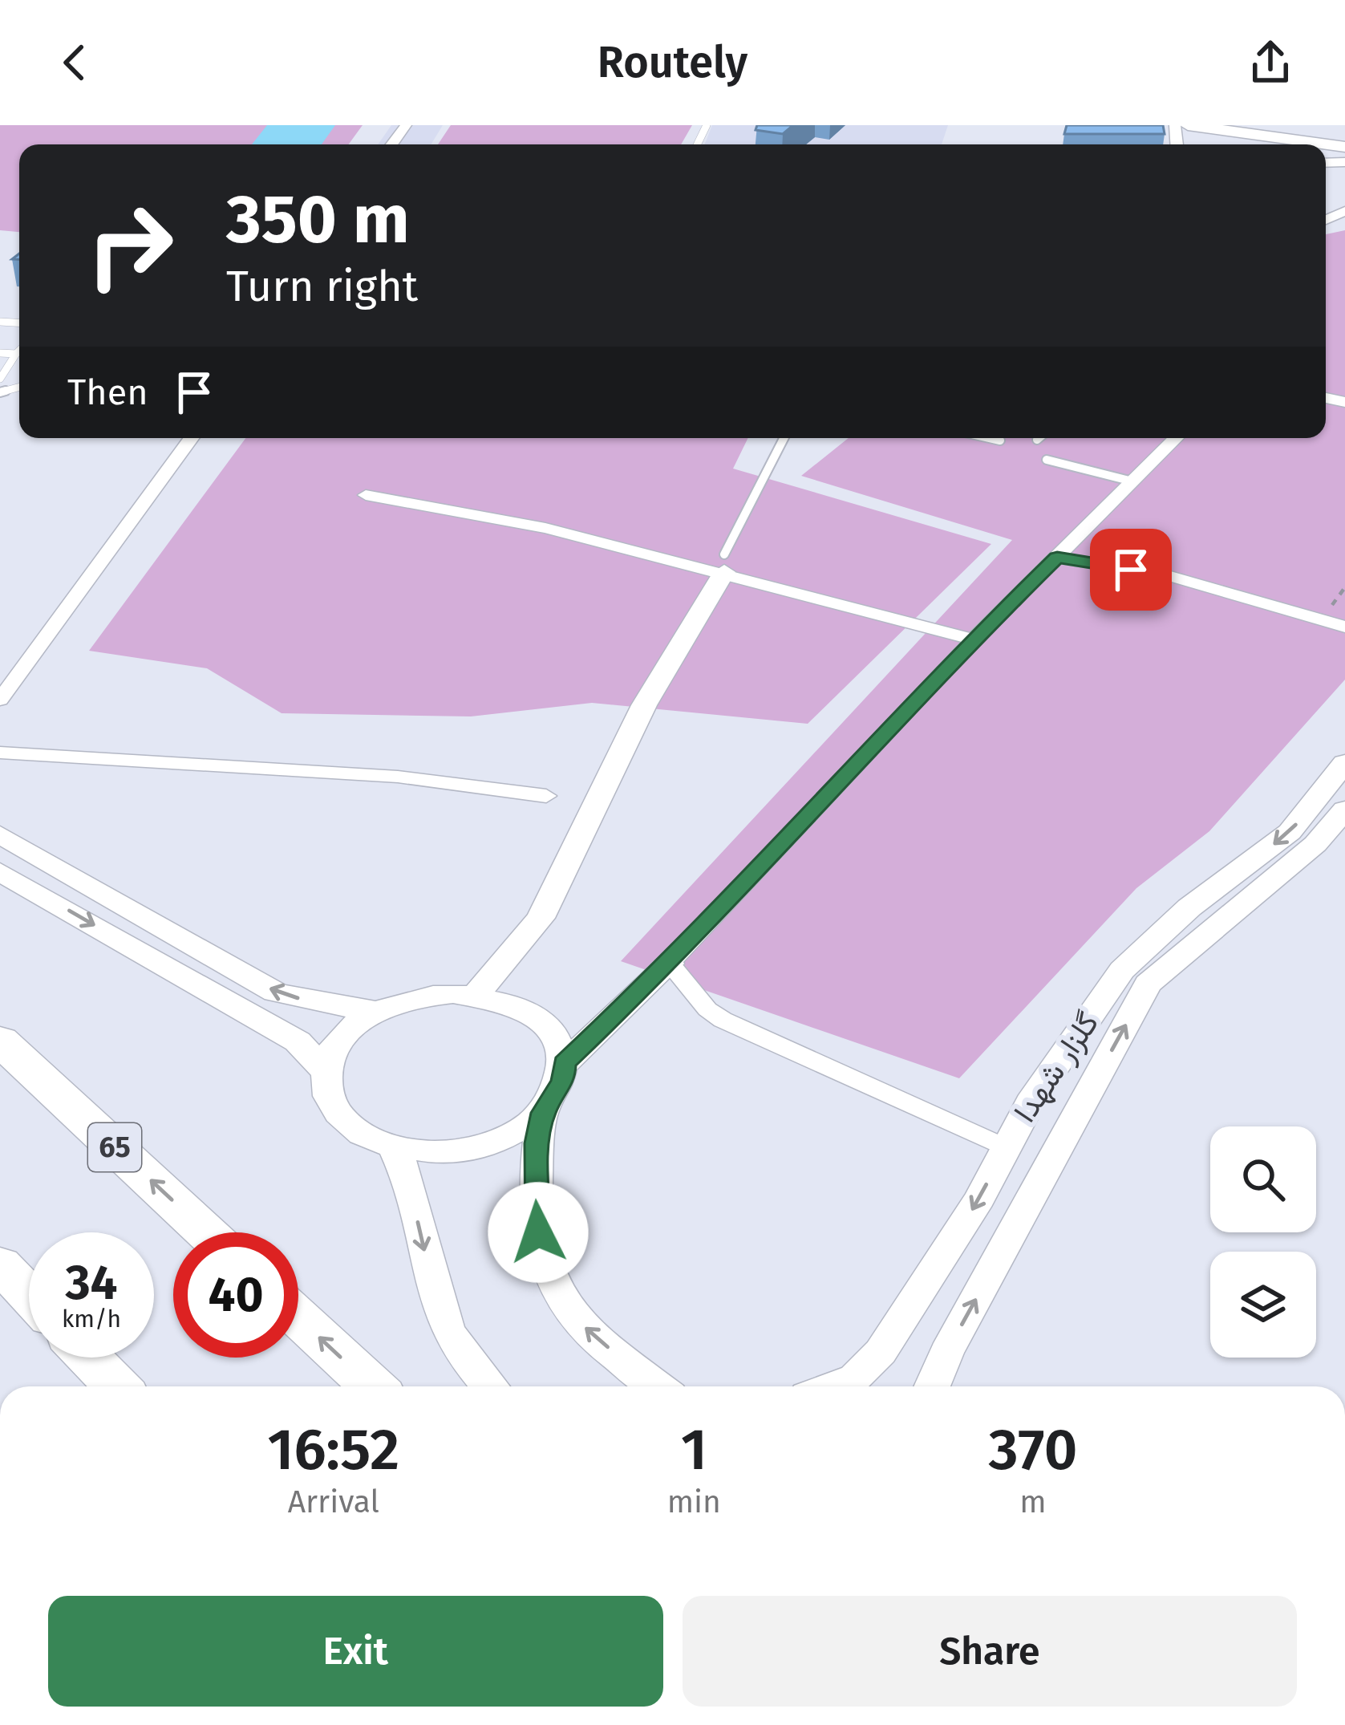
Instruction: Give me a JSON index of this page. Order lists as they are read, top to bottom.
{
  "streets": {
    "highway": ["65"],
    "street": ["گلزار شهدا"]
  },
  "page": {
    "header": "Routely",
    "turn": ["350 m", "Turn right"],
    "then": "Then",
    "speed": "34 km/h",
    "limit": "40",
    "eta": [
      "16:52",
      "Arrival",
      "1",
      "min",
      "370",
      "m"
    ],
    "buttons": ["Exit", "Share"]
  }
}
